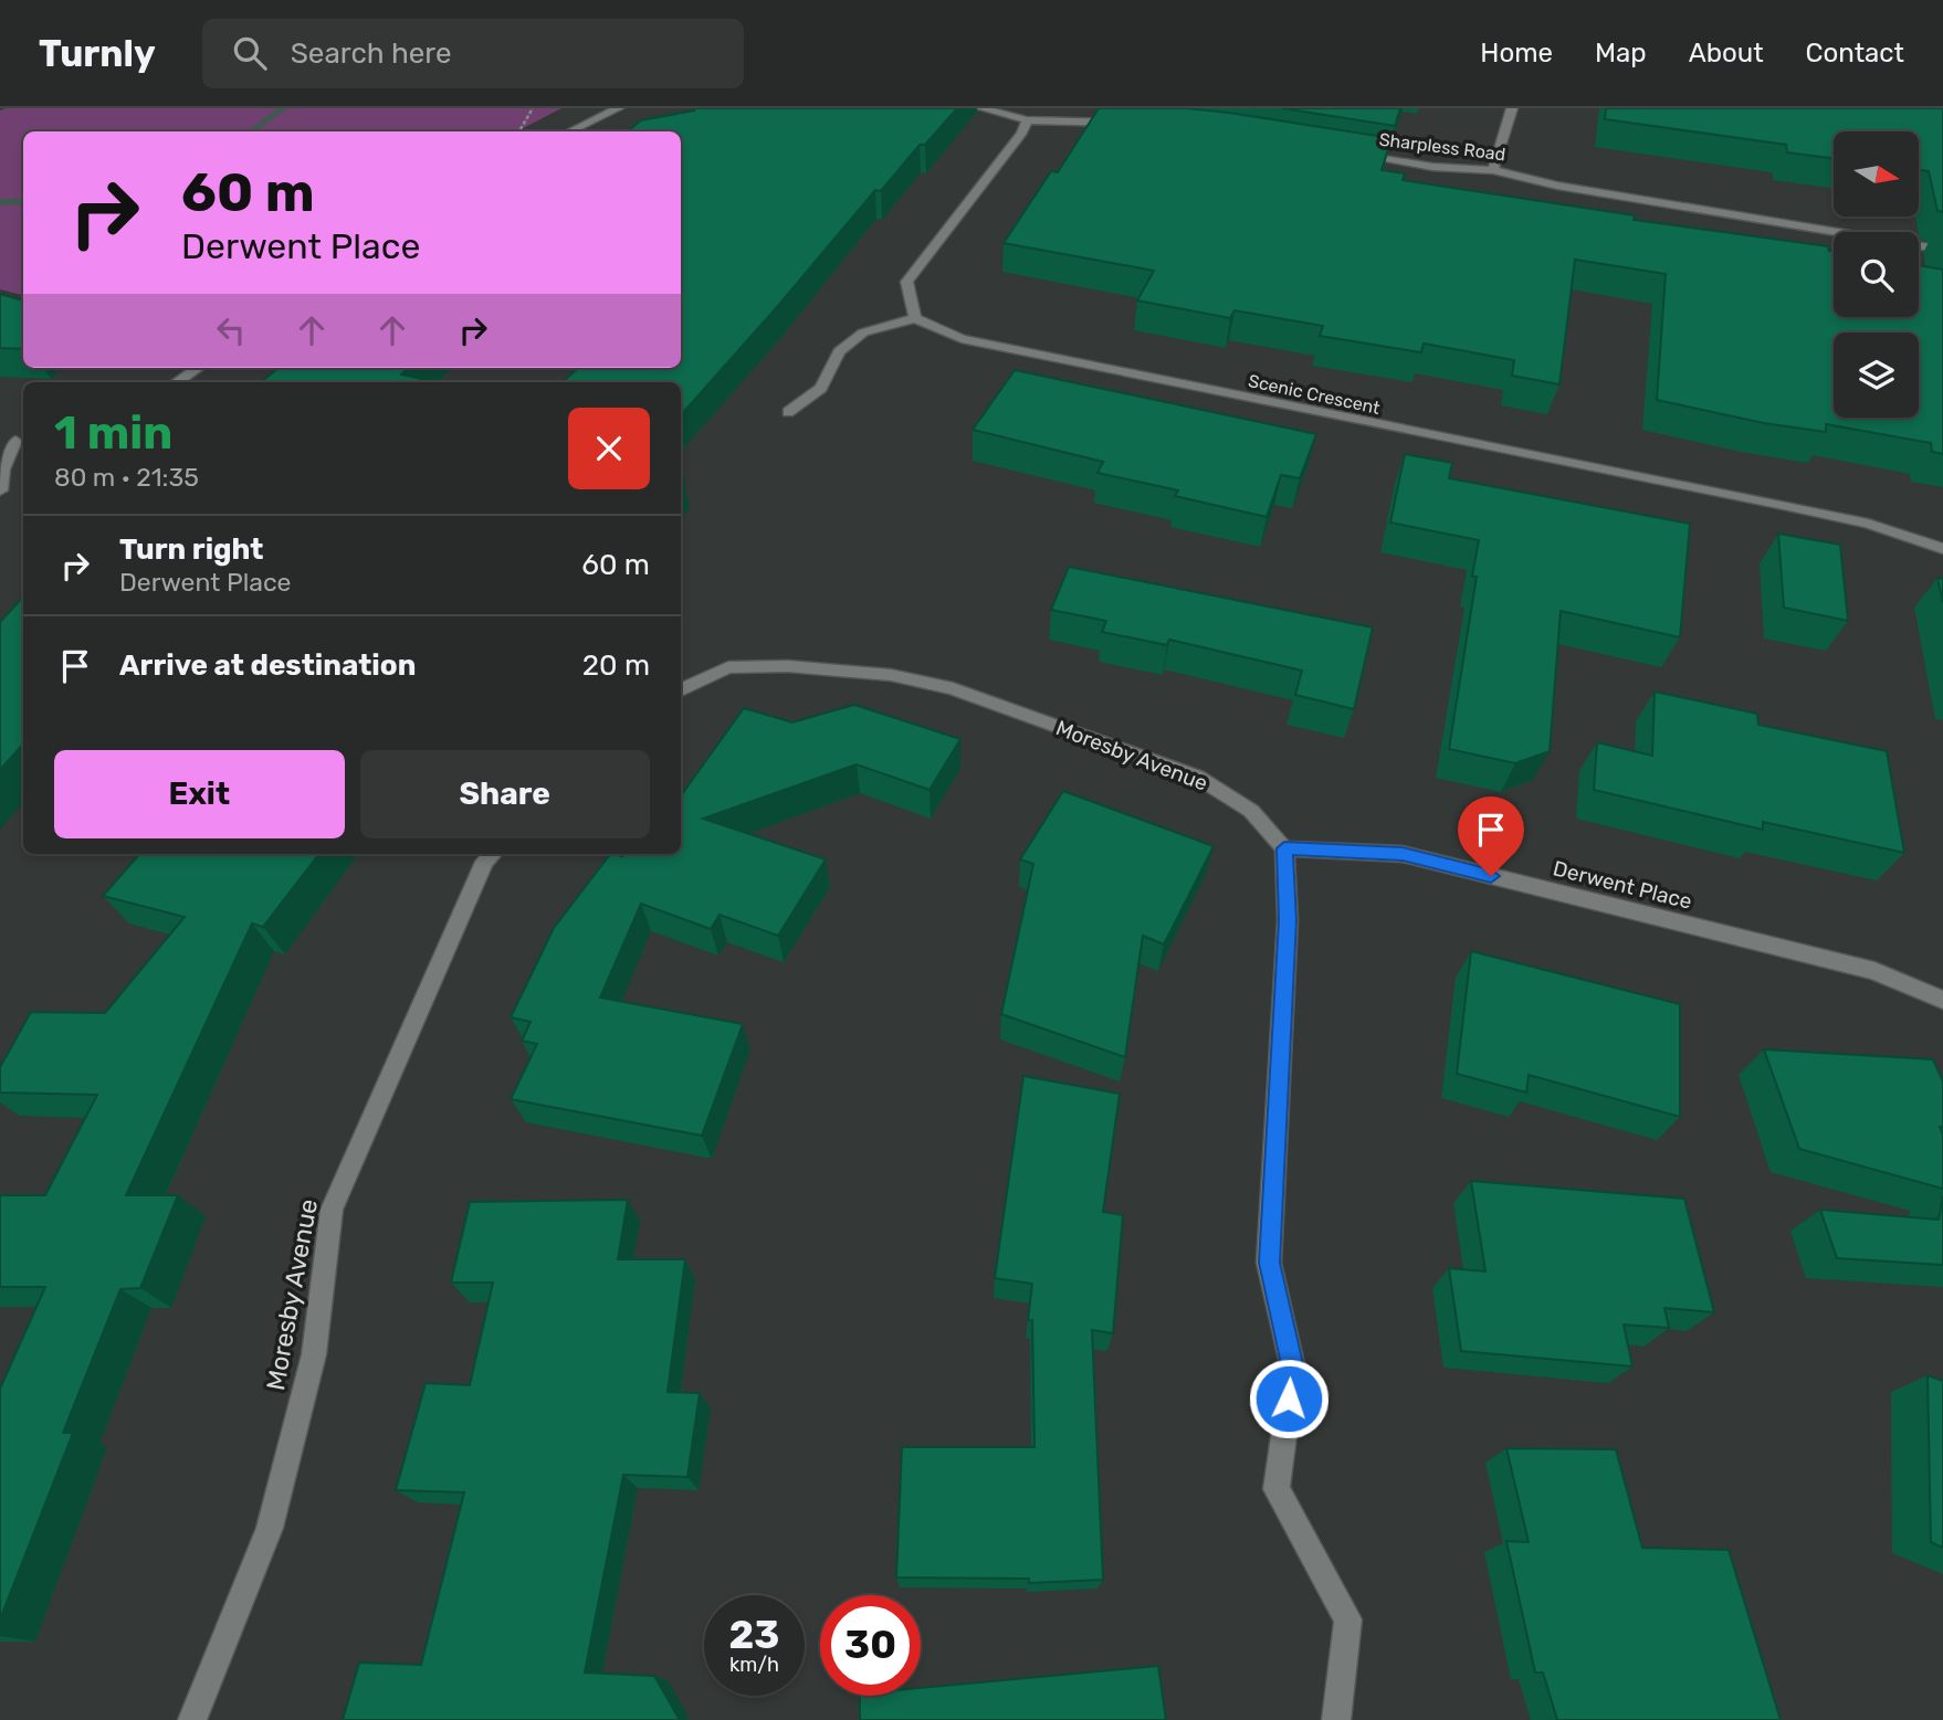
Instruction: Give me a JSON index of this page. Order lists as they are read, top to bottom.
{
  "streets": {
    "street": [
      "Sharpless Road",
      "Scenic Crescent",
      "Moresby Avenue",
      "Derwent Place"
    ]
  },
  "crossings": [
    ["Moresby Avenue", "Derwent Place"]
  ],
  "north": "right",
  "page": {
    "header": "Turnly",
    "search": "Search here",
    "nav": [
      "Home",
      "Map",
      "About",
      "Contact"
    ],
    "turn": ["60 m", "Derwent Place"],
    "heading": ["1 min", "80 m · 21:35"],
    "list": [
      {
        "name": "Turn right",
        "note": "Derwent Place",
        "value": "60 m"
      },
      {
        "name": "Arrive at destination",
        "value": "20 m"
      }
    ],
    "buttons": ["Exit", "Share"],
    "speed": "23 km/h",
    "limit": "30"
  }
}
